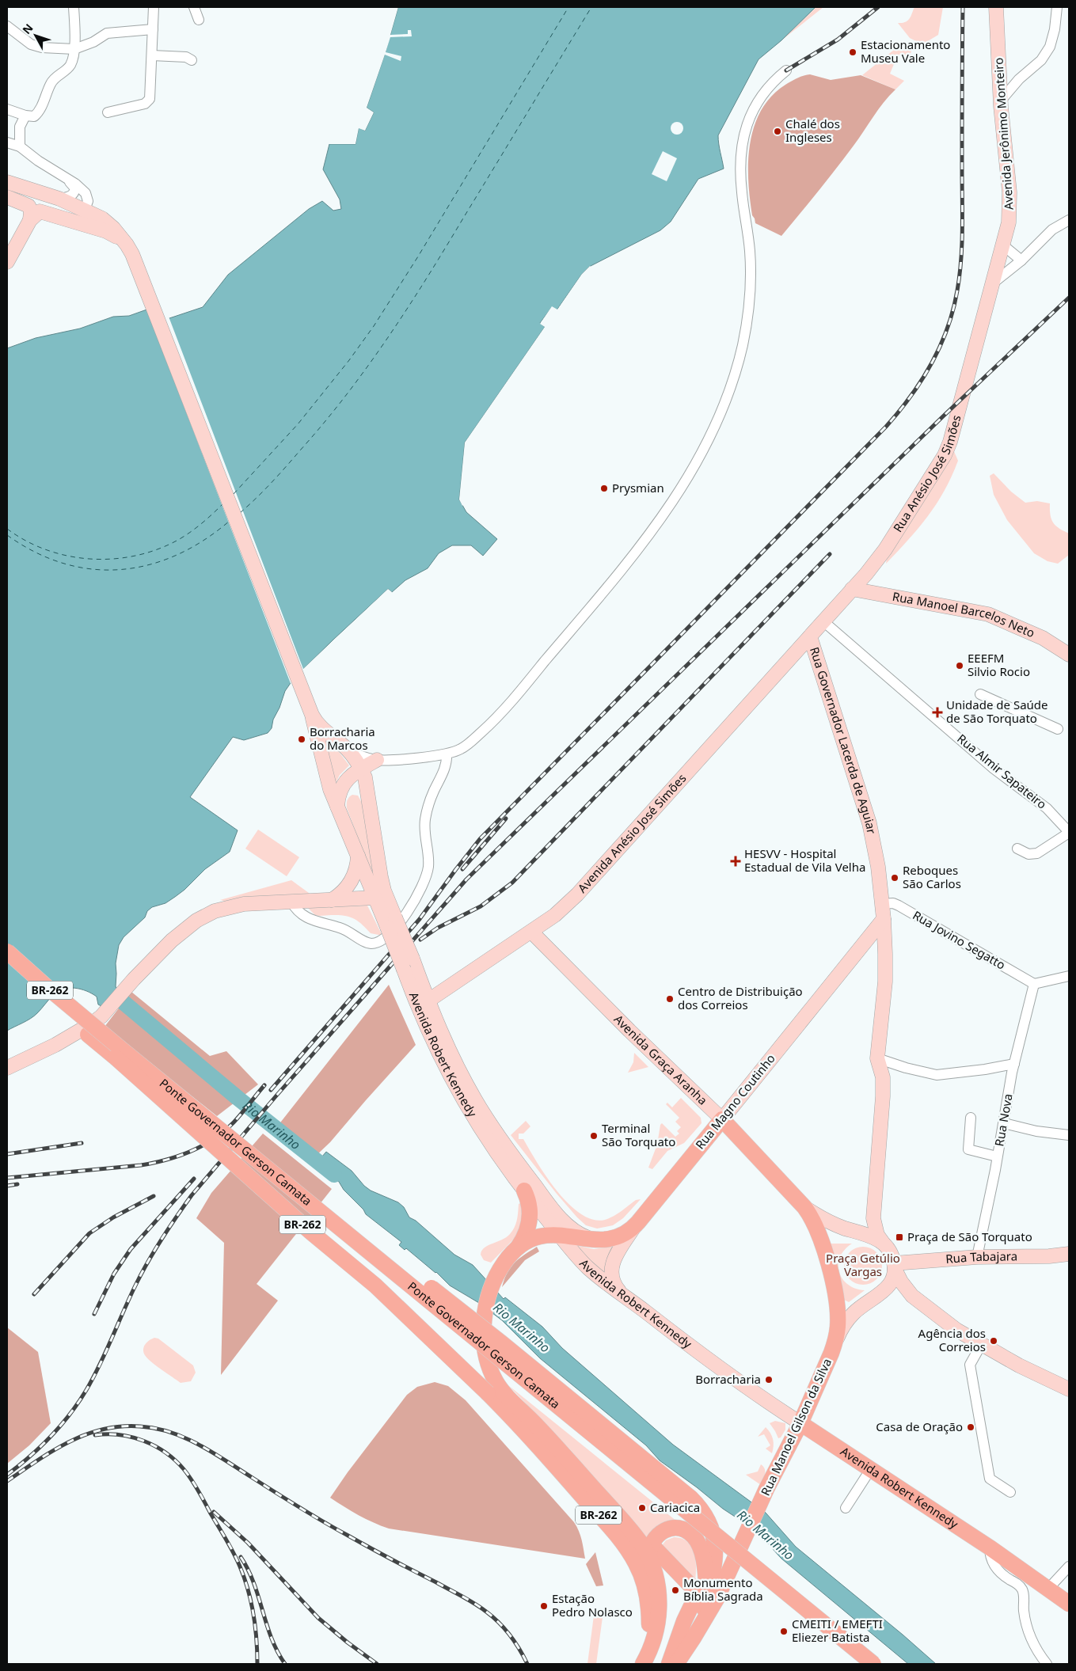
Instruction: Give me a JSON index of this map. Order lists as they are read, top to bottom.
{
  "streets": {
    "main road": [
      "BR-262",
      "Avenida Robert Kennedy",
      "Avenida Graça Aranha",
      "Rua Magno Coutinho",
      "Ponte Governador Gerson Camata",
      "Rua Manoel Gilson da Silva"
    ],
    "street": [
      "Avenida Jerônimo Monteiro",
      "Rua Anésio José Simões",
      "Rua Manoel Barcelos Neto",
      "Rua Governador Lacerda de Aguiar",
      "Rua Almir Sapateiro",
      "Avenida Anésio José Simões",
      "Rua Jovino Segatto",
      "Rua Nova",
      "Rua Tabajara"
    ]
  },
  "crossings": [
    ["Avenida Jerônimo Monteiro", "Rua Anésio José Simões"],
    ["Rua Anésio José Simões", "Rua Manoel Barcelos Neto"],
    ["Rua Anésio José Simões", "Rua Governador Lacerda de Aguiar"],
    ["Rua Anésio José Simões", "Rua Almir Sapateiro"],
    ["Rua Anésio José Simões", "Avenida Anésio José Simões"],
    ["Rua Governador Lacerda de Aguiar", "Avenida Anésio José Simões"],
    ["Rua Governador Lacerda de Aguiar", "Rua Jovino Segatto"],
    ["Rua Governador Lacerda de Aguiar", "Rua Magno Coutinho"],
    ["Avenida Anésio José Simões", "Avenida Robert Kennedy"],
    ["Avenida Anésio José Simões", "Avenida Graça Aranha"],
    ["Rua Jovino Segatto", "Rua Nova"],
    ["BR-262", "Ponte Governador Gerson Camata"],
    ["BR-262", "Rua Manoel Gilson da Silva"],
    ["Avenida Robert Kennedy", "Rua Magno Coutinho"],
    ["Avenida Robert Kennedy", "Rua Manoel Gilson da Silva"],
    ["Avenida Graça Aranha", "Rua Magno Coutinho"],
    ["Avenida Graça Aranha", "Rua Manoel Gilson da Silva"],
    ["Rua Nova", "Rua Tabajara"]
  ],
  "water": ["Rio Marinho"],
  "parks": ["Praça Getúlio Vargas"],
  "places": {
    "other": [
      "Estacionamento Museu Vale",
      "Chalé dos Ingleses",
      "Prysmian",
      "EEEFM Silvio Rocio",
      "Borracharia do Marcos",
      "Reboques São Carlos",
      "Centro de Distribuição dos Correios",
      "Terminal São Torquato",
      "Agência dos Correios",
      "Borracharia",
      "Casa de Oração",
      "Cariacica",
      "Monumento Bíblia Sagrada",
      "Estação Pedro Nolasco",
      "CMEITI / EMEFTI Eliezer Batista"
    ],
    "health": ["Unidade de Saúde de São Torquato", "HESVV - Hospital Estadual de Vila Velha"],
    "transit": ["Praça de São Torquato"]
  },
  "north": "top left"
}
